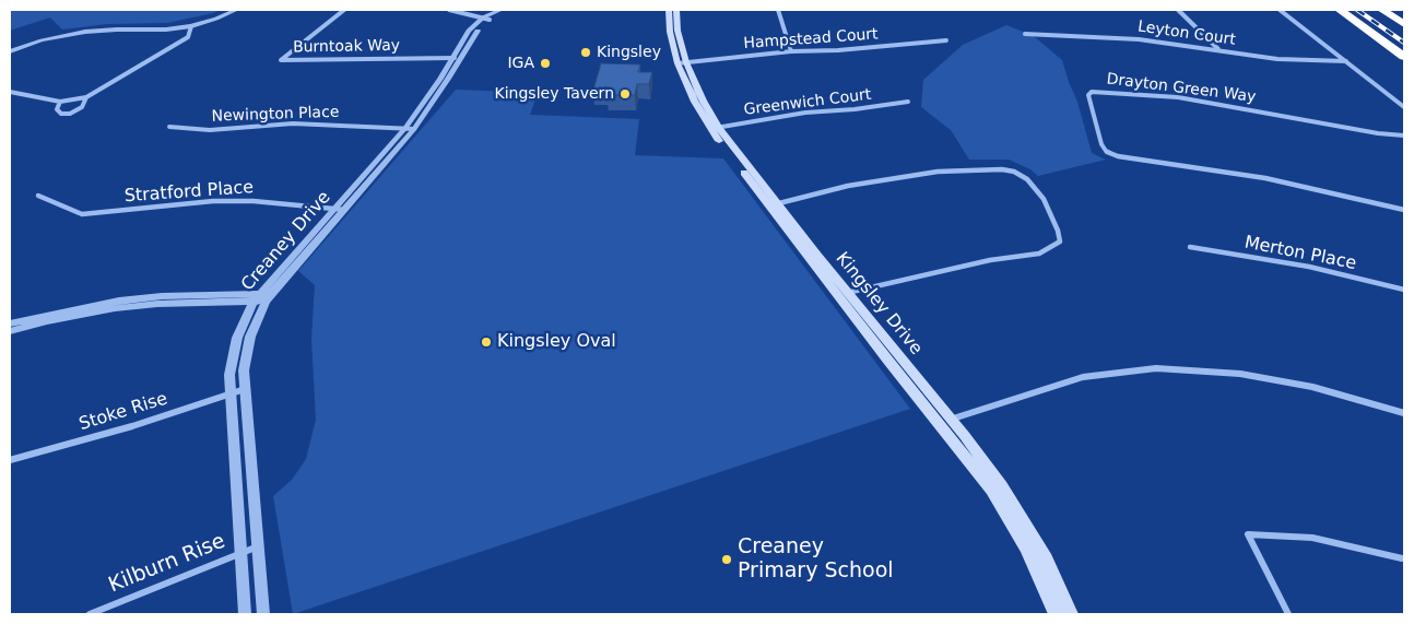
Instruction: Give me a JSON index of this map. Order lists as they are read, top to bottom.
{
  "streets": {
    "main road": ["Kingsley Drive"],
    "street": [
      "Leyton Court",
      "Hampstead Court",
      "Burntoak Way",
      "Drayton Green Way",
      "Greenwich Court",
      "Newington Place",
      "Stratford Place",
      "Creaney Drive",
      "Merton Place",
      "Stoke Rise",
      "Kilburn Rise"
    ]
  },
  "crossings": [
    ["Hampstead Court", "Kingsley Drive"],
    ["Burntoak Way", "Creaney Drive"],
    ["Greenwich Court", "Kingsley Drive"],
    ["Newington Place", "Creaney Drive"],
    ["Stratford Place", "Creaney Drive"],
    ["Creaney Drive", "Stoke Rise"],
    ["Creaney Drive", "Kilburn Rise"]
  ],
  "places": [
    "Kingsley",
    "IGA",
    "Kingsley Tavern",
    "Kingsley Oval",
    "Creaney Primary School"
  ]
}
